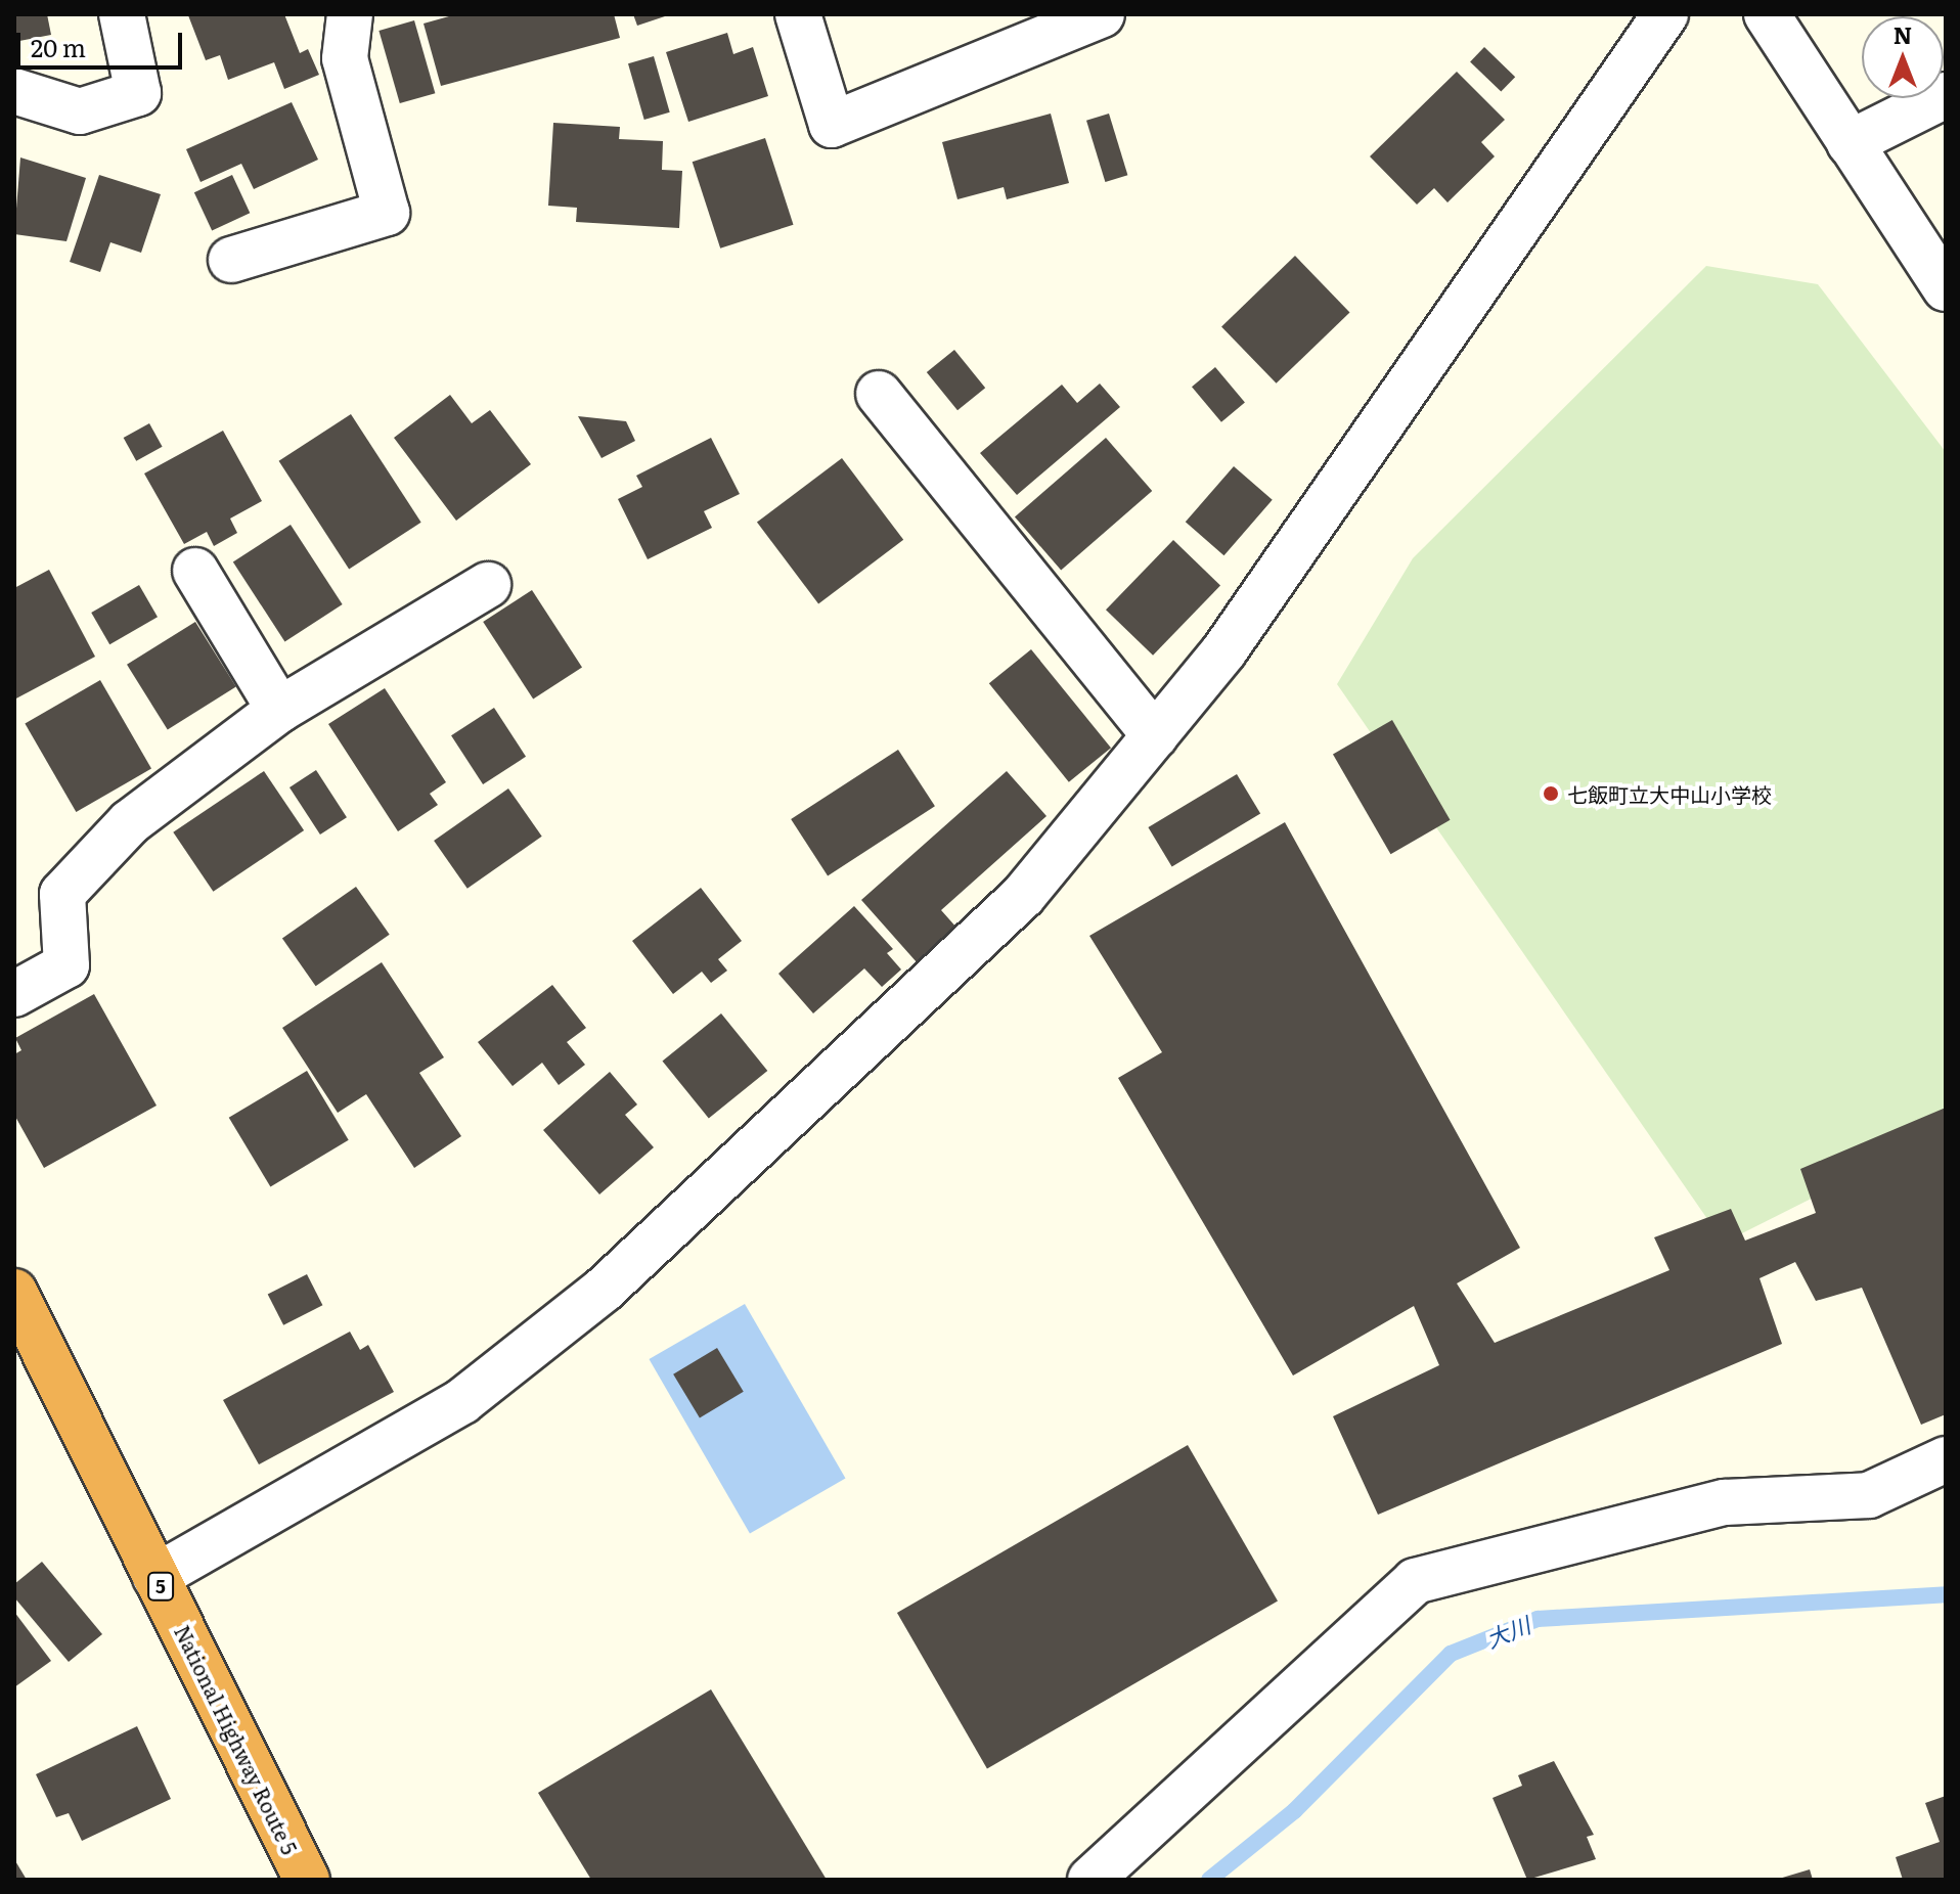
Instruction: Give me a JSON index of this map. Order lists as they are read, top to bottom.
{
  "streets": {
    "highway": ["5", "National Highway Route 5"]
  },
  "water": ["大川"],
  "places": ["七飯町立大中山小学校"],
  "scale_bar": "20 m",
  "north": "top"
}
